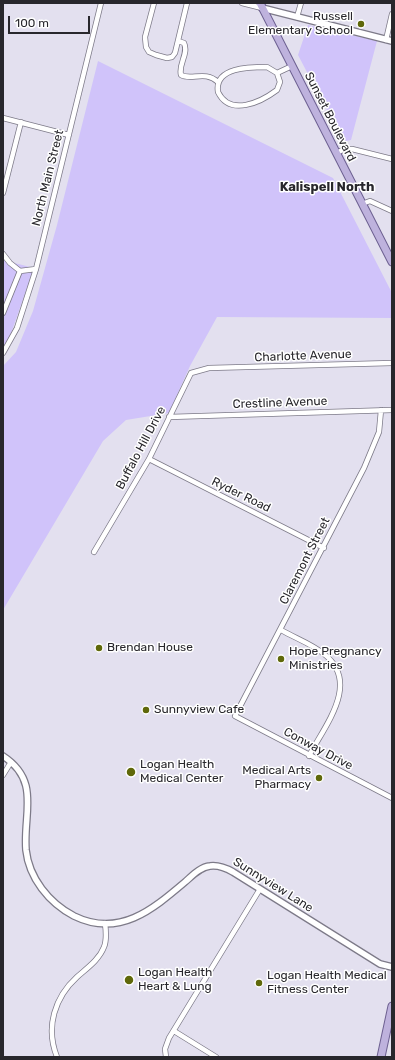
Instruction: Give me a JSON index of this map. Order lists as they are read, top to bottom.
{
  "streets": {
    "main road": ["Sunset Boulevard"],
    "street": [
      "North Main Street",
      "Charlotte Avenue",
      "Crestline Avenue",
      "Buffalo Hill Drive",
      "Ryder Road",
      "Claremont Street",
      "Conway Drive",
      "Sunnyview Lane"
    ]
  },
  "crossings": [
    ["Charlotte Avenue", "Buffalo Hill Drive"],
    ["Crestline Avenue", "Buffalo Hill Drive"],
    ["Crestline Avenue", "Claremont Street"],
    ["Buffalo Hill Drive", "Ryder Road"],
    ["Ryder Road", "Claremont Street"],
    ["Claremont Street", "Conway Drive"]
  ],
  "districts": ["Kalispell North"],
  "places": [
    "Russell Elementary School",
    "Brendan House",
    "Hope Pregnancy Ministries",
    "Sunnyview Cafe",
    "Logan Health Medical Center",
    "Medical Arts Pharmacy",
    "Logan Health Heart & Lung",
    "Logan Health Medical Fitness Center"
  ],
  "scale_bar": "100 m"
}
